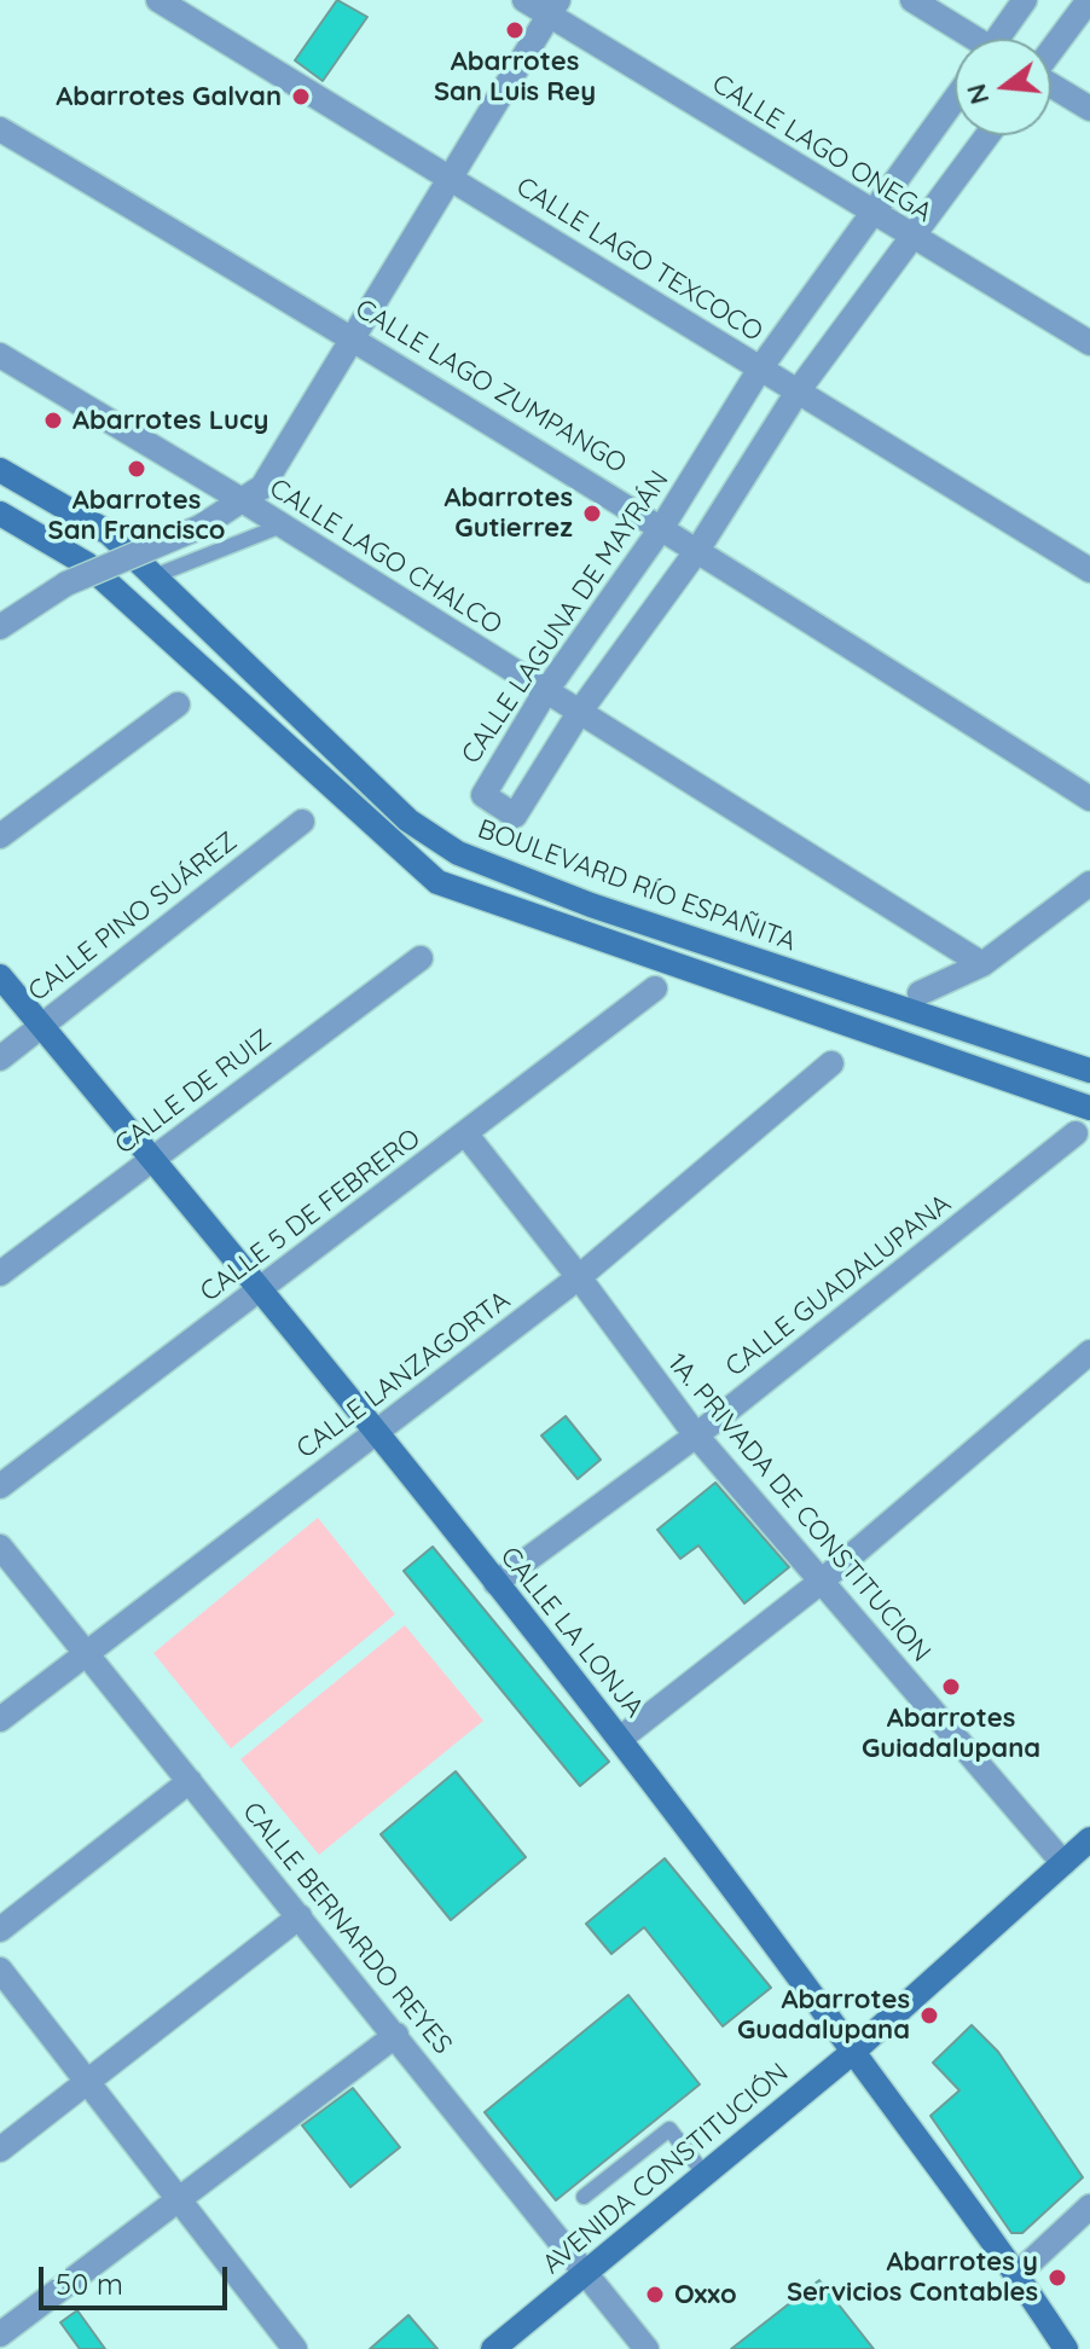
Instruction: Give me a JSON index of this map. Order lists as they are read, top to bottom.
{
  "streets": {
    "main road": ["BOULEVARD RÍO ESPAÑITA", "CALLE LA LONJA", "AVENIDA CONSTITUCIÓN"],
    "street": [
      "CALLE LAGO ONEGA",
      "CALLE LAGO TEXCOCO",
      "CALLE LAGO ZUMPANGO",
      "CALLE LAGO CHALCO",
      "CALLE LAGUNA DE MAYRÁN",
      "CALLE PINO SUÁREZ",
      "CALLE DE RUIZ",
      "CALLE 5 DE FEBRERO",
      "CALLE GUADALUPANA",
      "CALLE LANZAGORTA",
      "1A. PRIVADA DE CONSTITUCION",
      "CALLE BERNARDO REYES"
    ]
  },
  "crossings": [
    ["CALLE LAGO ONEGA", "CALLE LAGUNA DE MAYRÁN"],
    ["CALLE LAGO TEXCOCO", "CALLE LAGUNA DE MAYRÁN"],
    ["CALLE LAGO ZUMPANGO", "CALLE LAGUNA DE MAYRÁN"],
    ["CALLE LAGO CHALCO", "CALLE LAGUNA DE MAYRÁN"],
    ["CALLE PINO SUÁREZ", "CALLE LA LONJA"],
    ["CALLE DE RUIZ", "CALLE LA LONJA"],
    ["CALLE 5 DE FEBRERO", "1A. PRIVADA DE CONSTITUCION"],
    ["CALLE 5 DE FEBRERO", "CALLE LA LONJA"],
    ["CALLE GUADALUPANA", "1A. PRIVADA DE CONSTITUCION"],
    ["CALLE GUADALUPANA", "CALLE LA LONJA"],
    ["CALLE LANZAGORTA", "1A. PRIVADA DE CONSTITUCION"],
    ["CALLE LANZAGORTA", "CALLE LA LONJA"],
    ["CALLE LANZAGORTA", "CALLE BERNARDO REYES"],
    ["1A. PRIVADA DE CONSTITUCION", "AVENIDA CONSTITUCIÓN"],
    ["CALLE LA LONJA", "AVENIDA CONSTITUCIÓN"],
    ["CALLE BERNARDO REYES", "AVENIDA CONSTITUCIÓN"]
  ],
  "places": [
    "Abarrotes San Luis Rey",
    "Abarrotes Galvan",
    "Abarrotes Lucy",
    "Abarrotes San Francisco",
    "Abarrotes Gutierrez",
    "Abarrotes Guiadalupana",
    "Abarrotes Guadalupana",
    "Abarrotes y Servicios Contables",
    "Oxxo"
  ],
  "scale_bar": "50 m",
  "north": "left"
}
